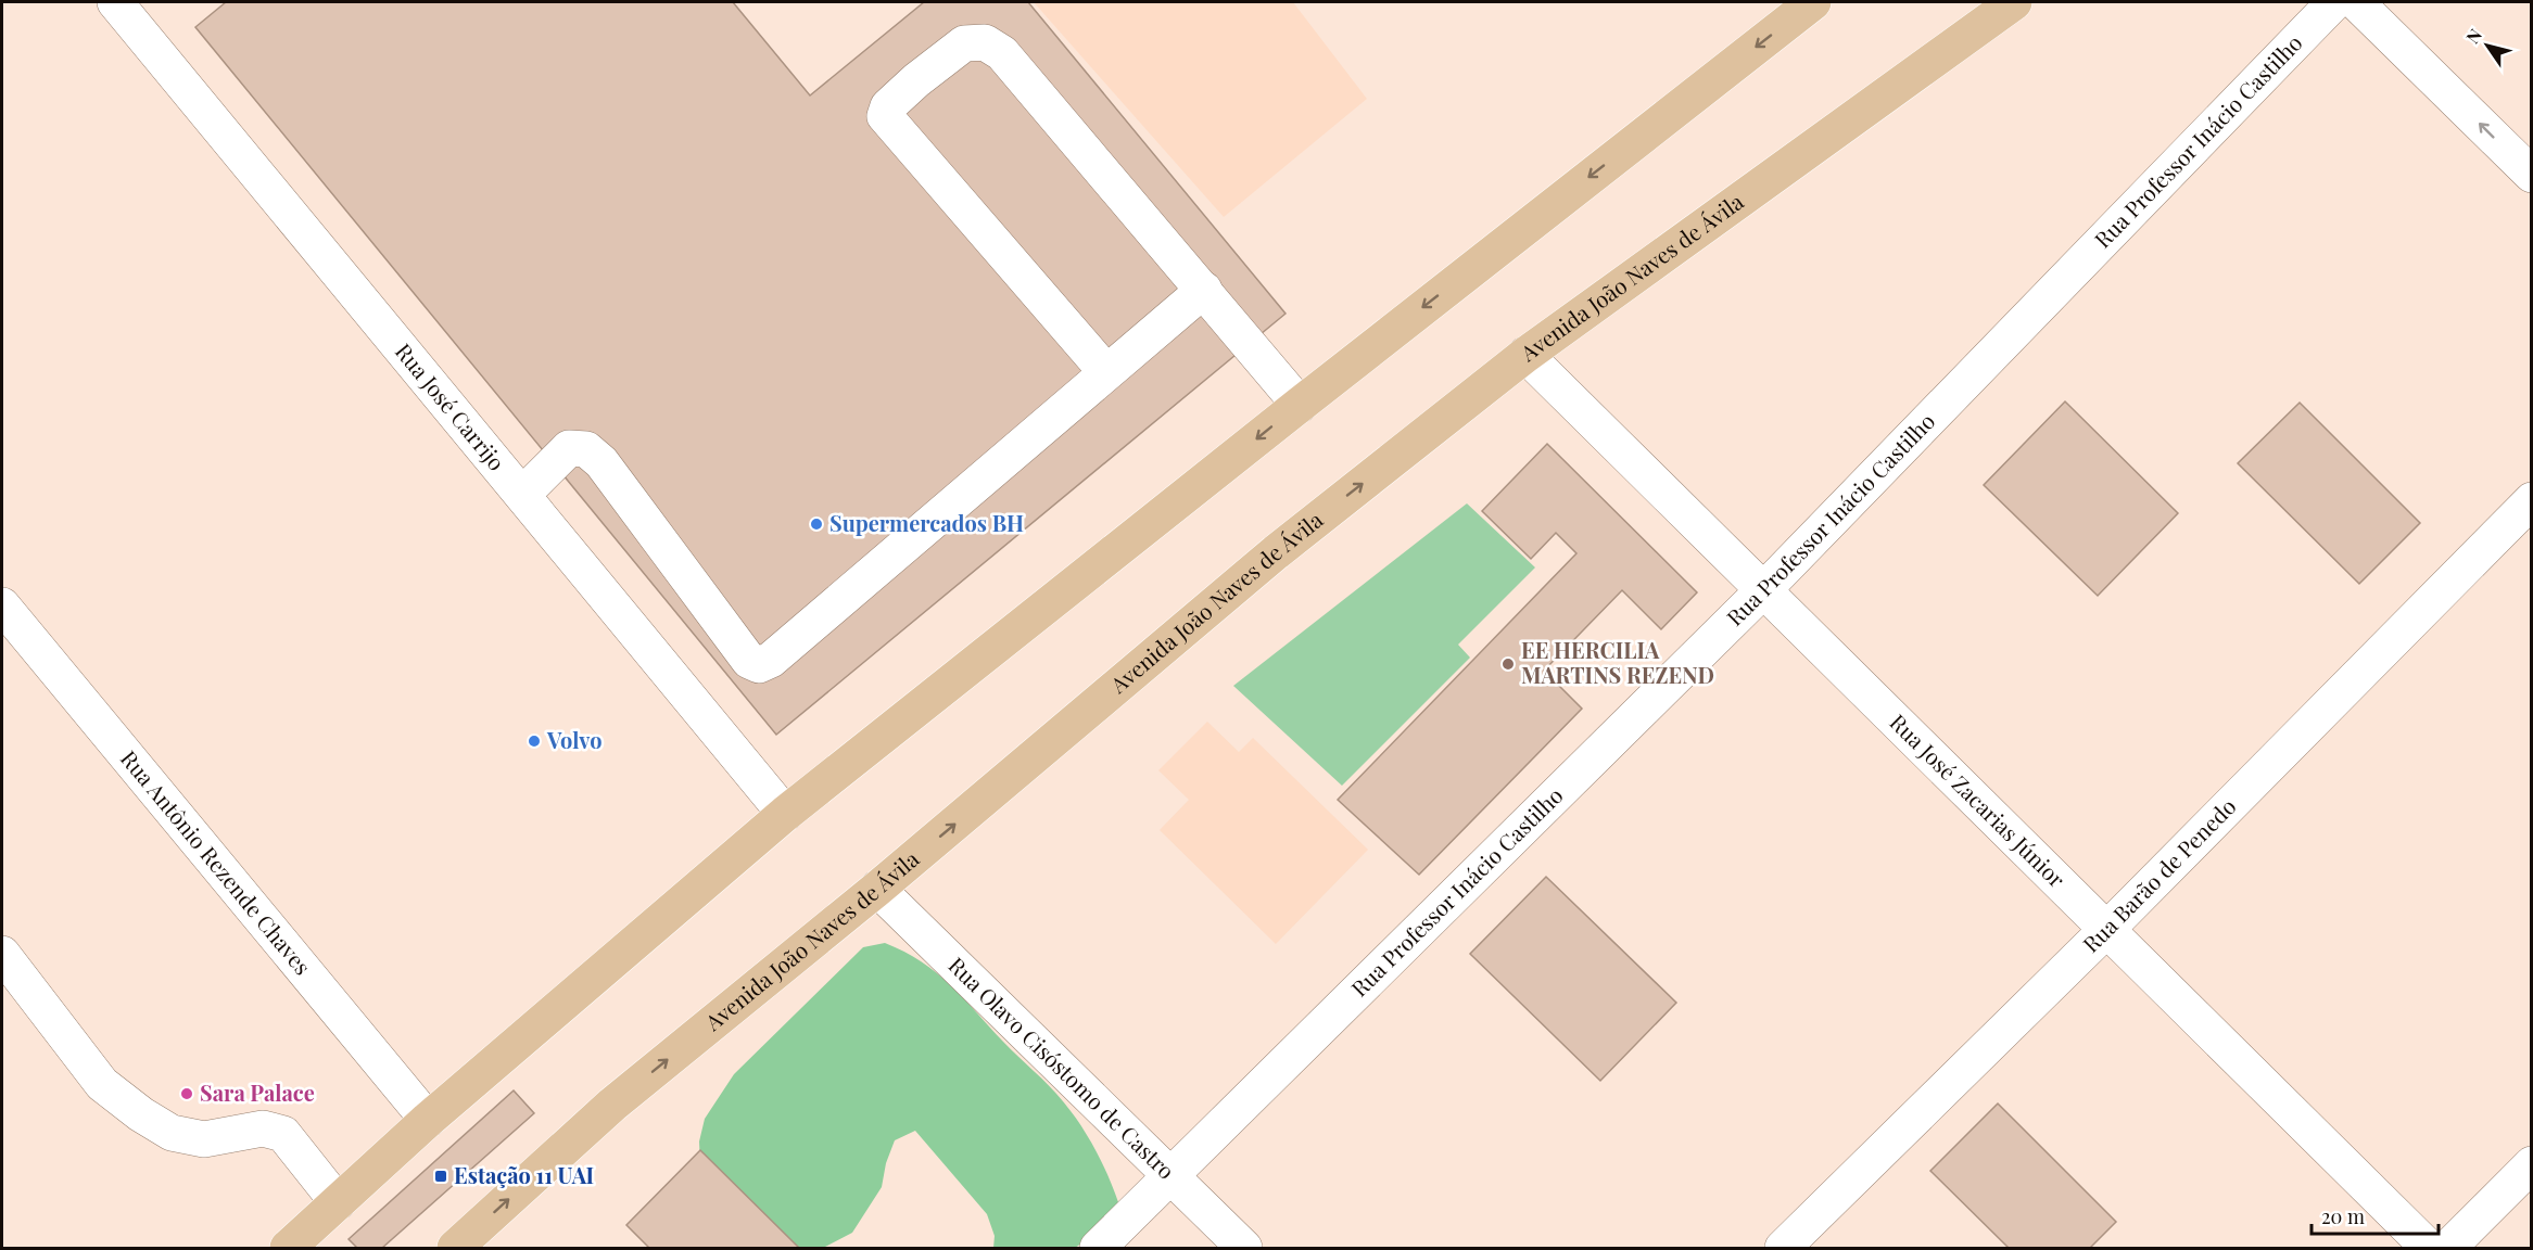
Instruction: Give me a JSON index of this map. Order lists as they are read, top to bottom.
{
  "streets": {
    "main road": ["Avenida João Naves de Ávila"],
    "street": [
      "Rua Professor Inácio Castilho",
      "Rua José Carrijo",
      "Rua José Zacarias Júnior",
      "Rua Antônio Rezende Chaves",
      "Rua Barão de Penedo",
      "Rua Olavo Cisóstomo de Castro"
    ]
  },
  "crossings": [
    ["Rua Professor Inácio Castilho", "Rua José Zacarias Júnior"],
    ["Rua Professor Inácio Castilho", "Rua Olavo Cisóstomo de Castro"],
    ["Avenida João Naves de Ávila", "Rua José Zacarias Júnior"],
    ["Avenida João Naves de Ávila", "Rua Olavo Cisóstomo de Castro"],
    ["Rua José Zacarias Júnior", "Rua Barão de Penedo"]
  ],
  "places": {
    "other": [
      "Supermercados BH",
      "EE HERCILIA MARTINS REZEND",
      "Volvo",
      "Sara Palace"
    ],
    "transit": ["Estação 11 UAI"]
  },
  "scale_bar": "20 m",
  "north": "top left"
}
